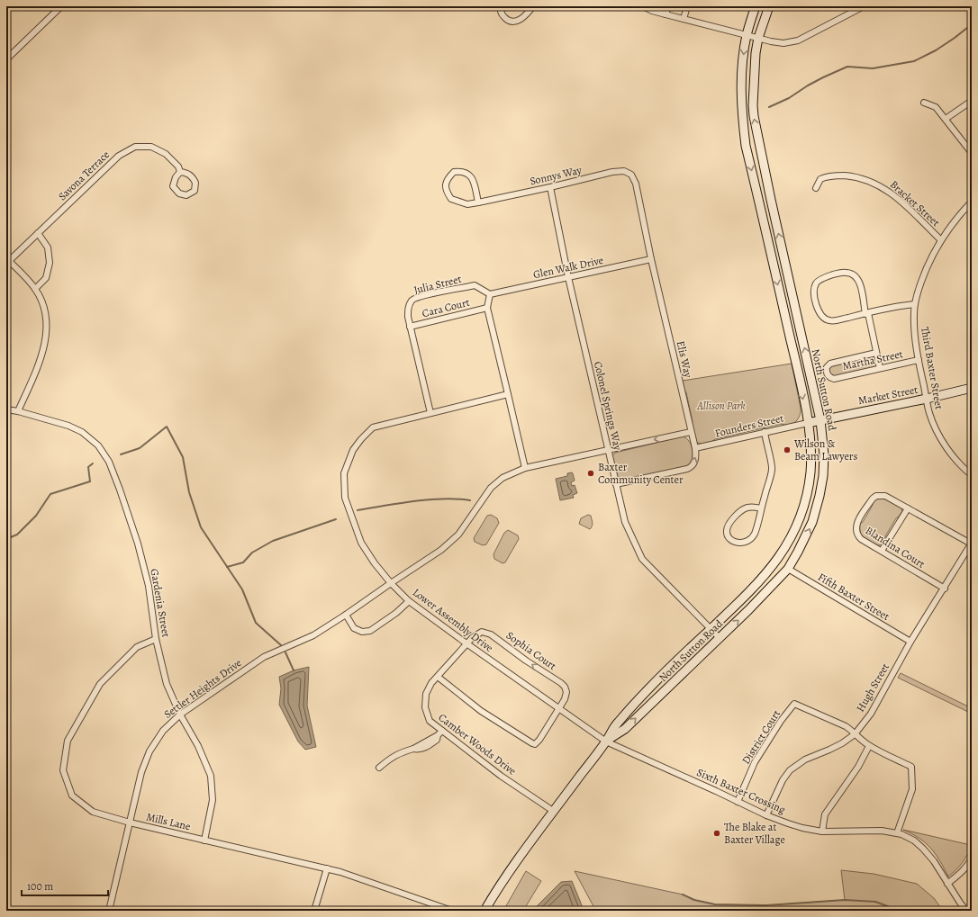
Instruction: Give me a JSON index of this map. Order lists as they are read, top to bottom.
{
  "streets": {
    "main road": ["North Sutton Road", "Market Street"],
    "street": [
      "Savona Terrace",
      "Sonnys Way",
      "Bracket Street",
      "Glen Walk Drive",
      "Julia Street",
      "Cara Court",
      "Elis Way",
      "Martha Street",
      "Third Baxter Street",
      "Colonel Springs Way",
      "Founders Street",
      "Blandina Court",
      "Fifth Baxter Street",
      "Gardenia Street",
      "Lower Assembly Drive",
      "Sophia Court",
      "Hugh Street",
      "Settler Heights Drive",
      "District Court",
      "Camber Woods Drive",
      "Sixth Baxter Crossing",
      "Mills Lane"
    ]
  },
  "crossings": [
    ["Sonnys Way", "Elis Way"],
    ["Sonnys Way", "Colonel Springs Way"],
    ["Bracket Street", "Third Baxter Street"],
    ["Glen Walk Drive", "Julia Street"],
    ["Glen Walk Drive", "Elis Way"],
    ["Glen Walk Drive", "Colonel Springs Way"],
    ["Julia Street", "Cara Court"],
    ["Julia Street", "Lower Assembly Drive"],
    ["Elis Way", "Colonel Springs Way"],
    ["Elis Way", "Founders Street"],
    ["Martha Street", "Third Baxter Street"],
    ["Third Baxter Street", "Market Street"],
    ["North Sutton Road", "Market Street"],
    ["North Sutton Road", "Colonel Springs Way"],
    ["North Sutton Road", "Founders Street"],
    ["North Sutton Road", "Fifth Baxter Street"],
    ["North Sutton Road", "Lower Assembly Drive"],
    ["North Sutton Road", "Camber Woods Drive"],
    ["North Sutton Road", "Sixth Baxter Crossing"],
    ["Market Street", "Founders Street"],
    ["Blandina Court", "Hugh Street"],
    ["Fifth Baxter Street", "Hugh Street"],
    ["Gardenia Street", "Settler Heights Drive"],
    ["Gardenia Street", "Mills Lane"],
    ["Lower Assembly Drive", "Sophia Court"],
    ["Lower Assembly Drive", "Settler Heights Drive"],
    ["Lower Assembly Drive", "Camber Woods Drive"],
    ["Lower Assembly Drive", "Sixth Baxter Crossing"],
    ["Sophia Court", "Camber Woods Drive"],
    ["Hugh Street", "District Court"],
    ["Hugh Street", "Sixth Baxter Crossing"],
    ["Settler Heights Drive", "Mills Lane"],
    ["District Court", "Sixth Baxter Crossing"]
  ],
  "parks": ["Allison Park"],
  "places": ["Wilson & Beam Lawyers", "Baxter Community Center", "The Blake at Baxter Village"],
  "scale_bar": "100 m"
}
